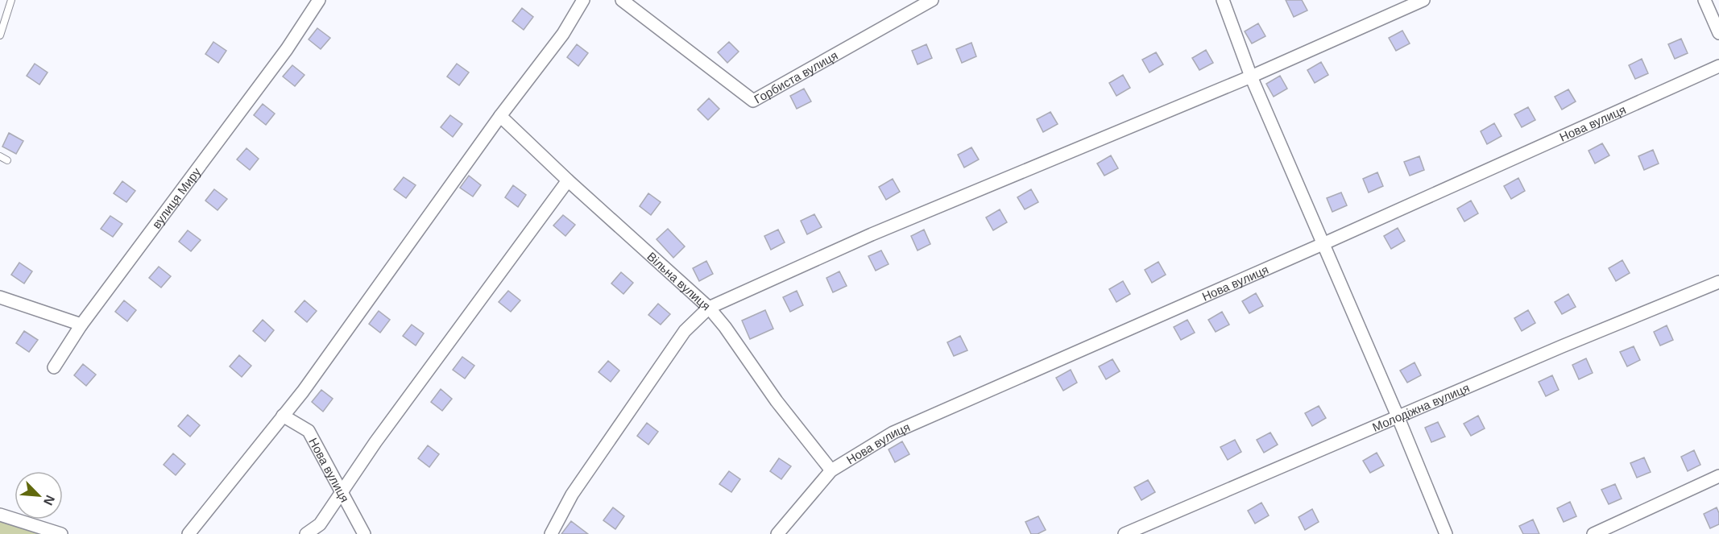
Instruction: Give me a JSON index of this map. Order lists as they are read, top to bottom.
{
  "streets": {
    "street": [
      "Горбиста вулиця",
      "Нова вулиця",
      "вулиця Миру",
      "Вільна вулиця",
      "Молодіжна вулиця"
    ]
  },
  "crossings": [
    ["Нова вулиця", "Вільна вулиця"]
  ],
  "north": "bottom right"
}
